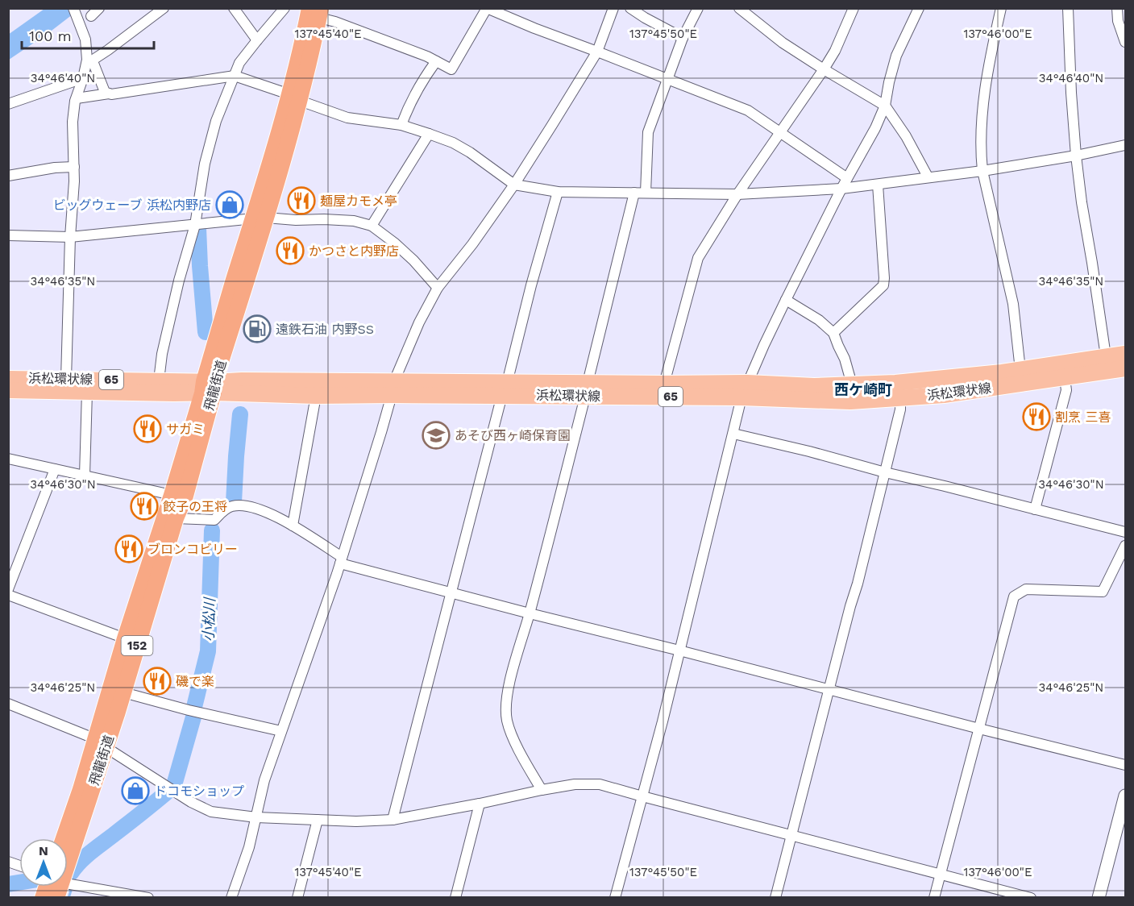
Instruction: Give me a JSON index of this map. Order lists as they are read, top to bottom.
{
  "streets": {
    "highway": ["飛龍街道", "152"],
    "main road": ["浜松環状線", "65"]
  },
  "crossings": [
    ["浜松環状線", "飛龍街道"]
  ],
  "districts": ["西ケ崎町"],
  "water": ["小松川"],
  "places": {
    "restaurant": [
      "麺屋カモメ亭",
      "かつさと内野店",
      "割烹 三喜",
      "サガミ",
      "餃子の王将",
      "ブロンコビリー",
      "磯で楽"
    ],
    "shop": ["ビッグウェーブ 浜松内野店", "ドコモショップ"],
    "fuel station": ["遠鉄石油 内野SS"],
    "school or university": ["あそび西ヶ崎保育園"]
  },
  "scale_bar": "100 m",
  "north": "top",
  "coordinates": [
    "137°45'40\"E",
    "137°45'50\"E",
    "137°46'00\"E",
    "34°46'40\"N",
    "34°46'35\"N",
    "34°46'30\"N",
    "34°46'25\"N"
  ]
}
